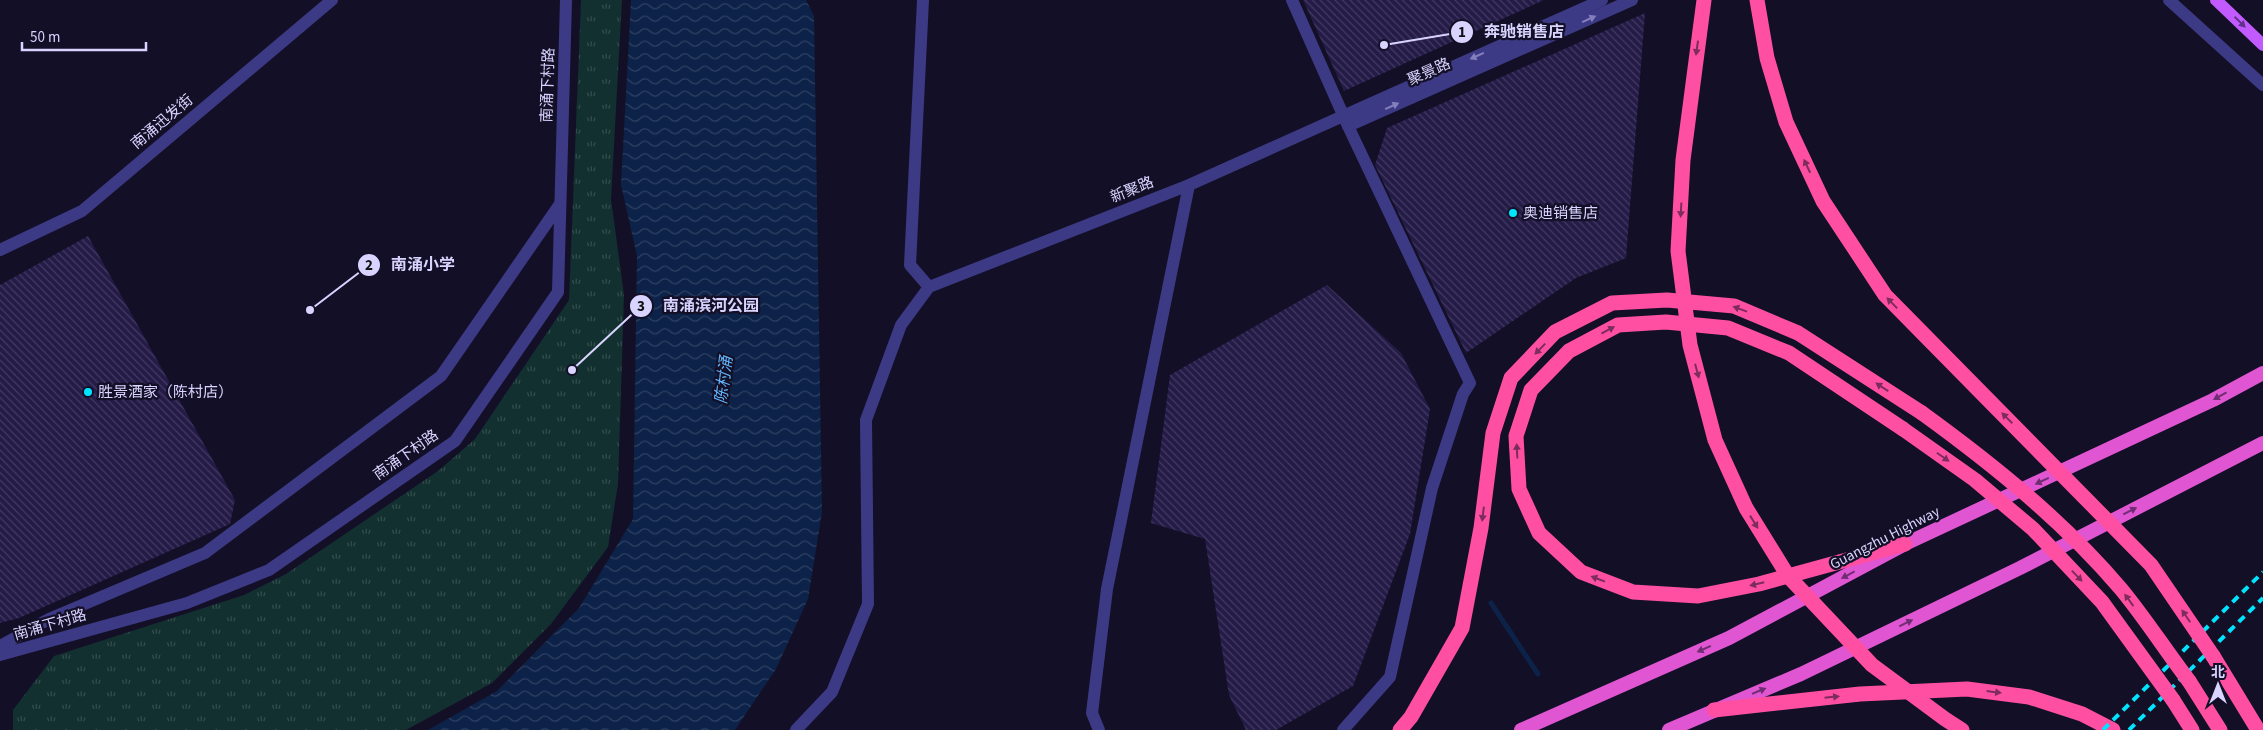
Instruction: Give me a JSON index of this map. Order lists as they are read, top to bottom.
{
  "streets": {
    "highway": ["Guangzhu Highway"],
    "street": [
      "聚景路",
      "南涌下村路",
      "南涌迅发街",
      "新聚路"
    ]
  },
  "crossings": [
    ["聚景路", "新聚路"]
  ],
  "water": ["陈村涌"],
  "places": [
    "奔驰销售店",
    "奥迪销售店",
    "南涌小学",
    "南涌滨河公园",
    "胜景酒家（陈村店）"
  ],
  "scale_bar": "50 m",
  "north": "top"
}
